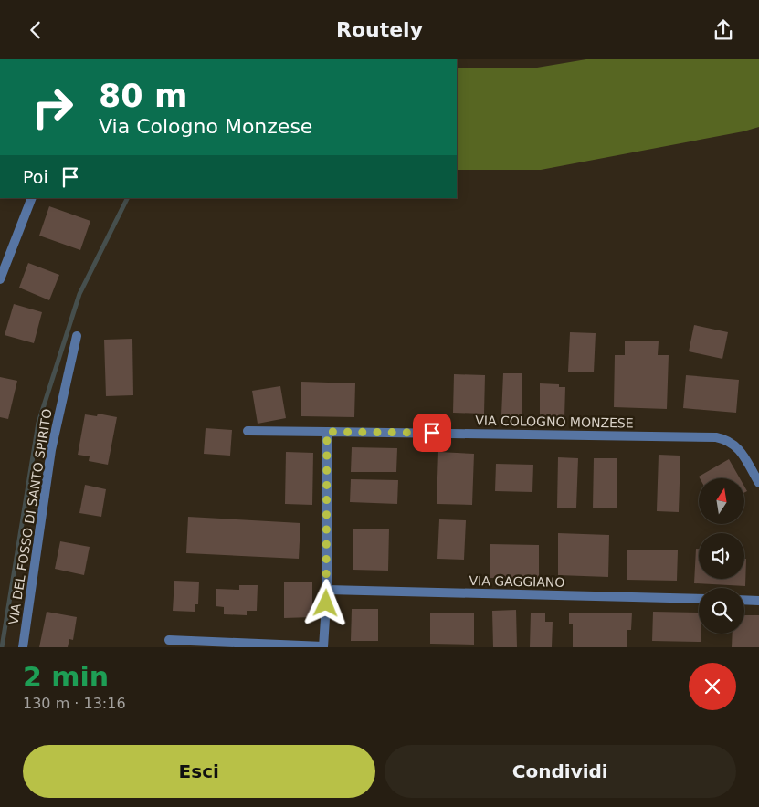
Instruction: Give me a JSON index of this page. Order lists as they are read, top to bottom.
{
  "streets": {
    "street": ["VIA COLOGNO MONZESE", "VIA DEL FOSSO DI SANTO SPIRITO", "VIA GAGGIANO"]
  },
  "north": "top",
  "page": {
    "header": "Routely",
    "turn": ["80 m", "Via Cologno Monzese"],
    "then": "Poi",
    "heading": ["2 min", "130 m · 13:16"],
    "buttons": ["Esci", "Condividi"]
  }
}
